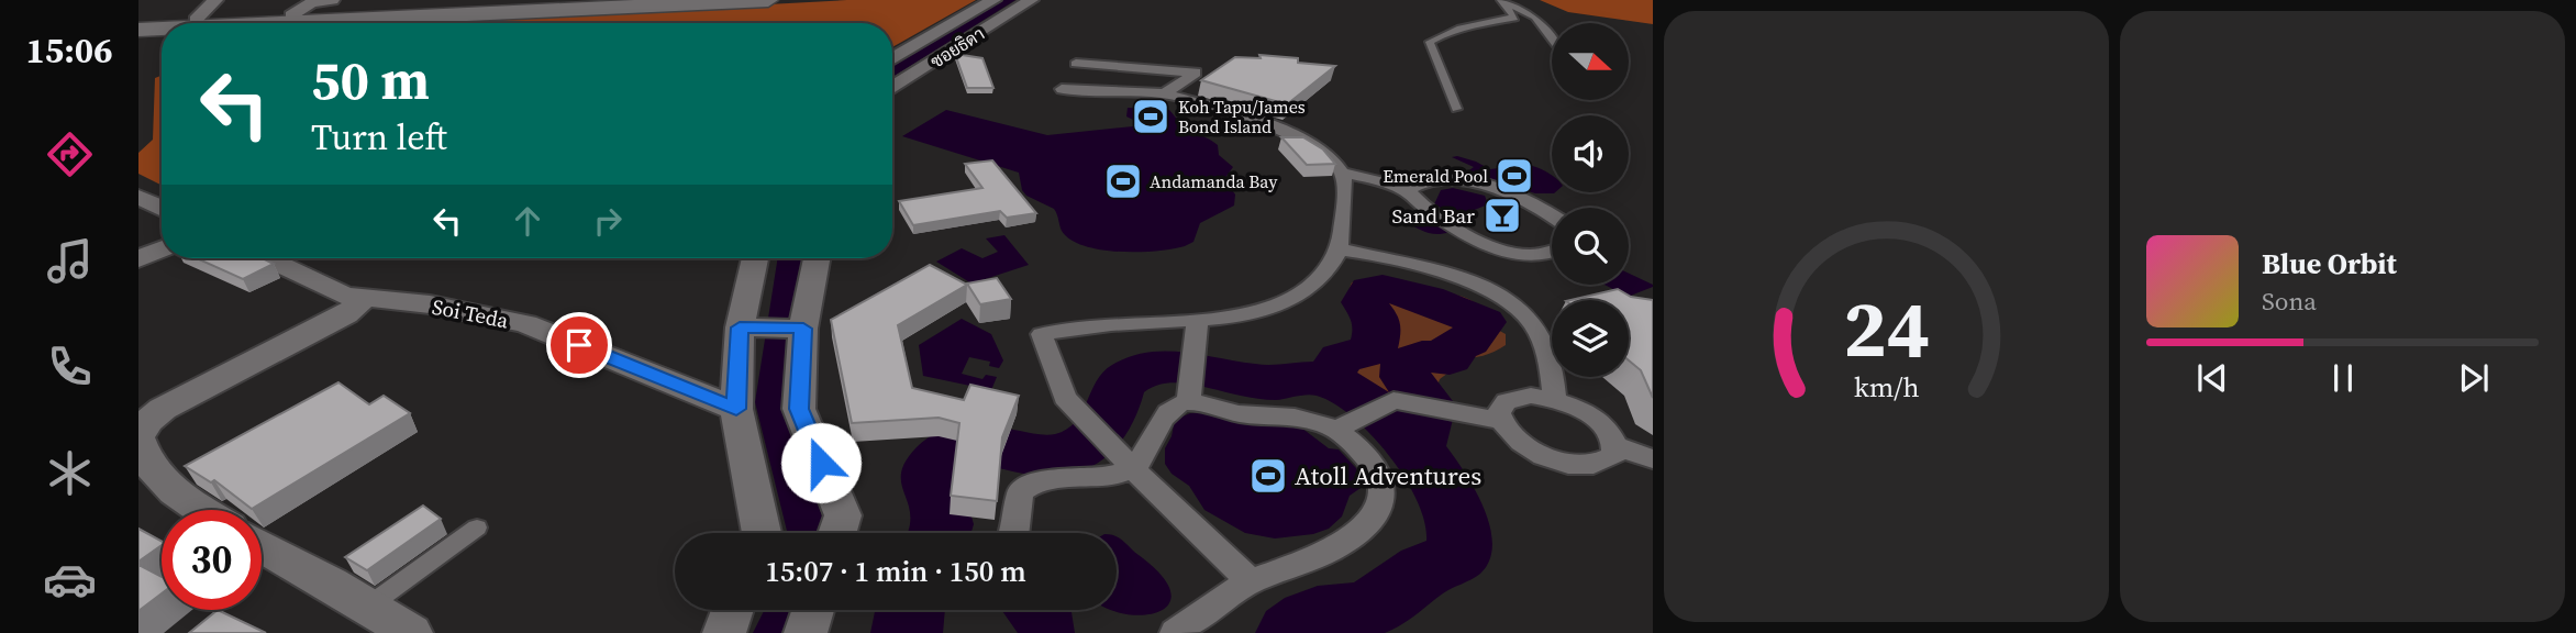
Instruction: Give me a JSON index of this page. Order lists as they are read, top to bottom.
{
  "streets": {
    "street": ["ซอยธิดา", "Soi Teda"]
  },
  "places": {
    "sports": [
      "Koh Tapu/James Bond Island",
      "Emerald Pool",
      "Andamanda Bay",
      "Atoll Adventures"
    ],
    "bar": ["Sand Bar"]
  },
  "north": "right",
  "page": {
    "tabs": "15:06",
    "turn": ["50 m", "Turn left"],
    "song": ["Blue Orbit", "Sona"],
    "limit": "30",
    "trip": "15:07 · 1 min · 150 m",
    "gauge": ["24", "km/h"]
  }
}
